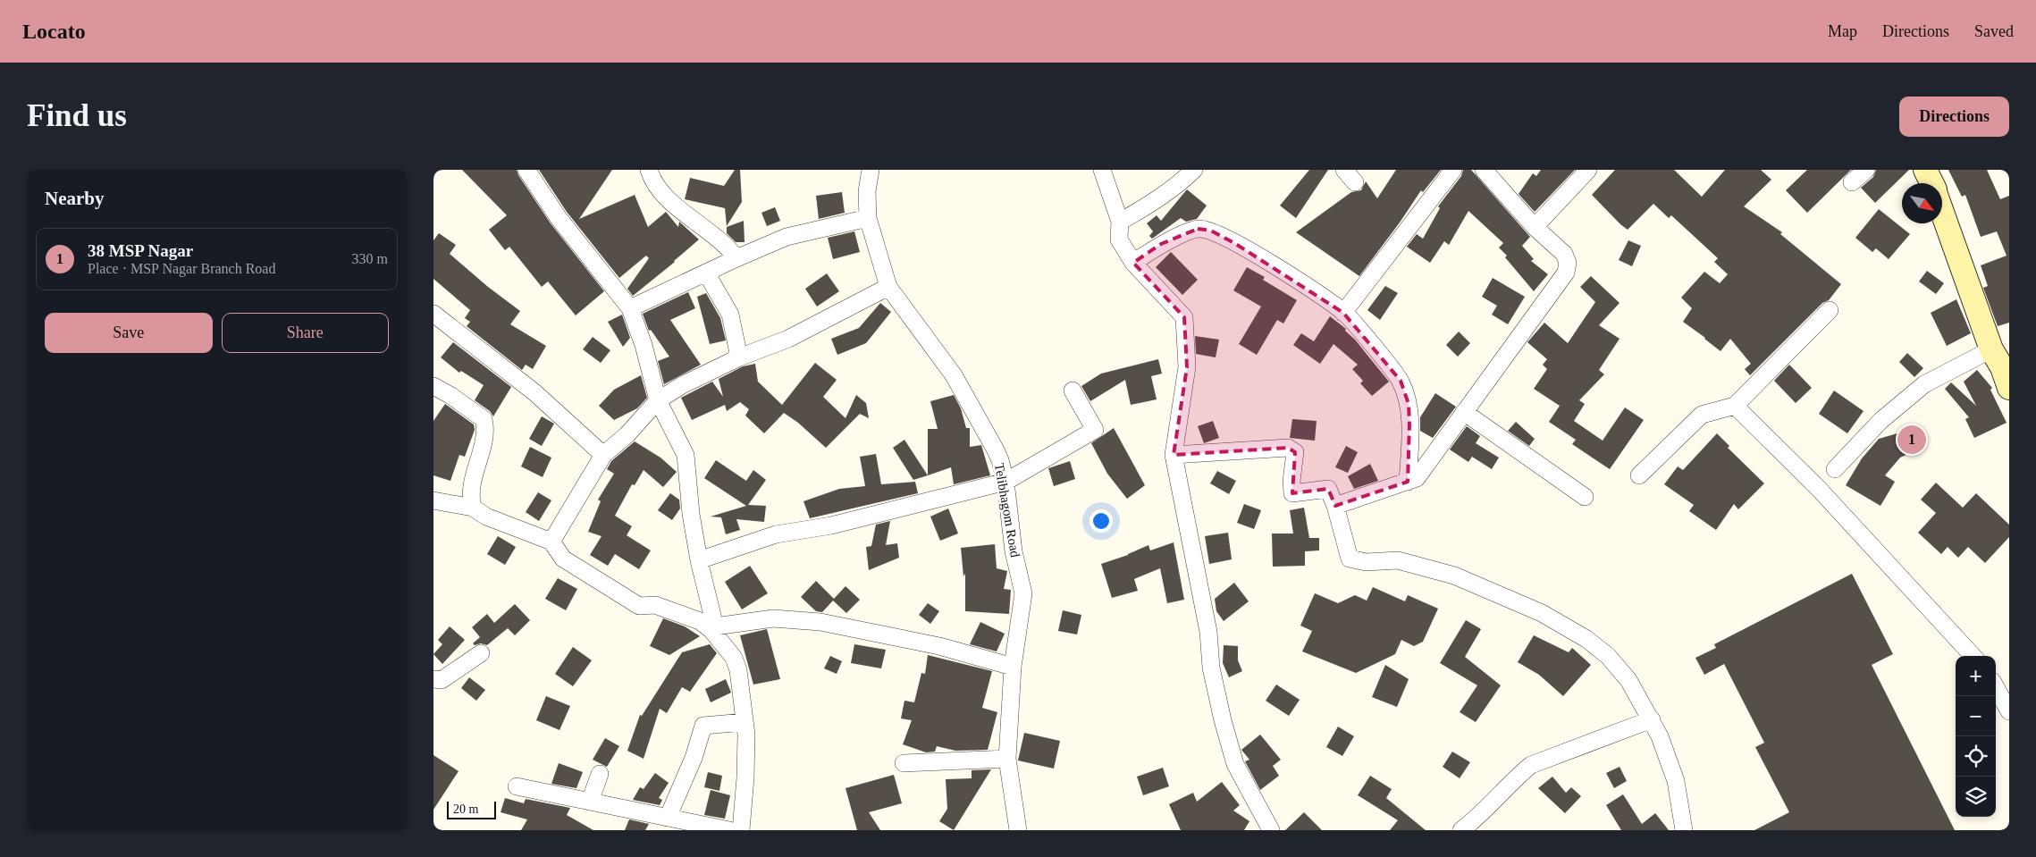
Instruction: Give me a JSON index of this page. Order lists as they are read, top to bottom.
{
  "streets": {
    "street": ["Telibhagom Road"]
  },
  "scale_bar": "20 m",
  "north": "bottom right",
  "page": {
    "header": "Locato",
    "nav": ["Map", "Directions", "Saved"],
    "buttons": [
      "Directions",
      ["Save", "Share"]
    ],
    "title": "Find us",
    "heading": "Nearby",
    "list": [
      {
        "mark": "1",
        "name": "38 MSP Nagar",
        "note": "Place · MSP Nagar Branch Road",
        "value": "330 m"
      }
    ],
    "pins": "1",
    "map_buttons": ["+", "−"],
    "scale": "20 m"
  }
}
